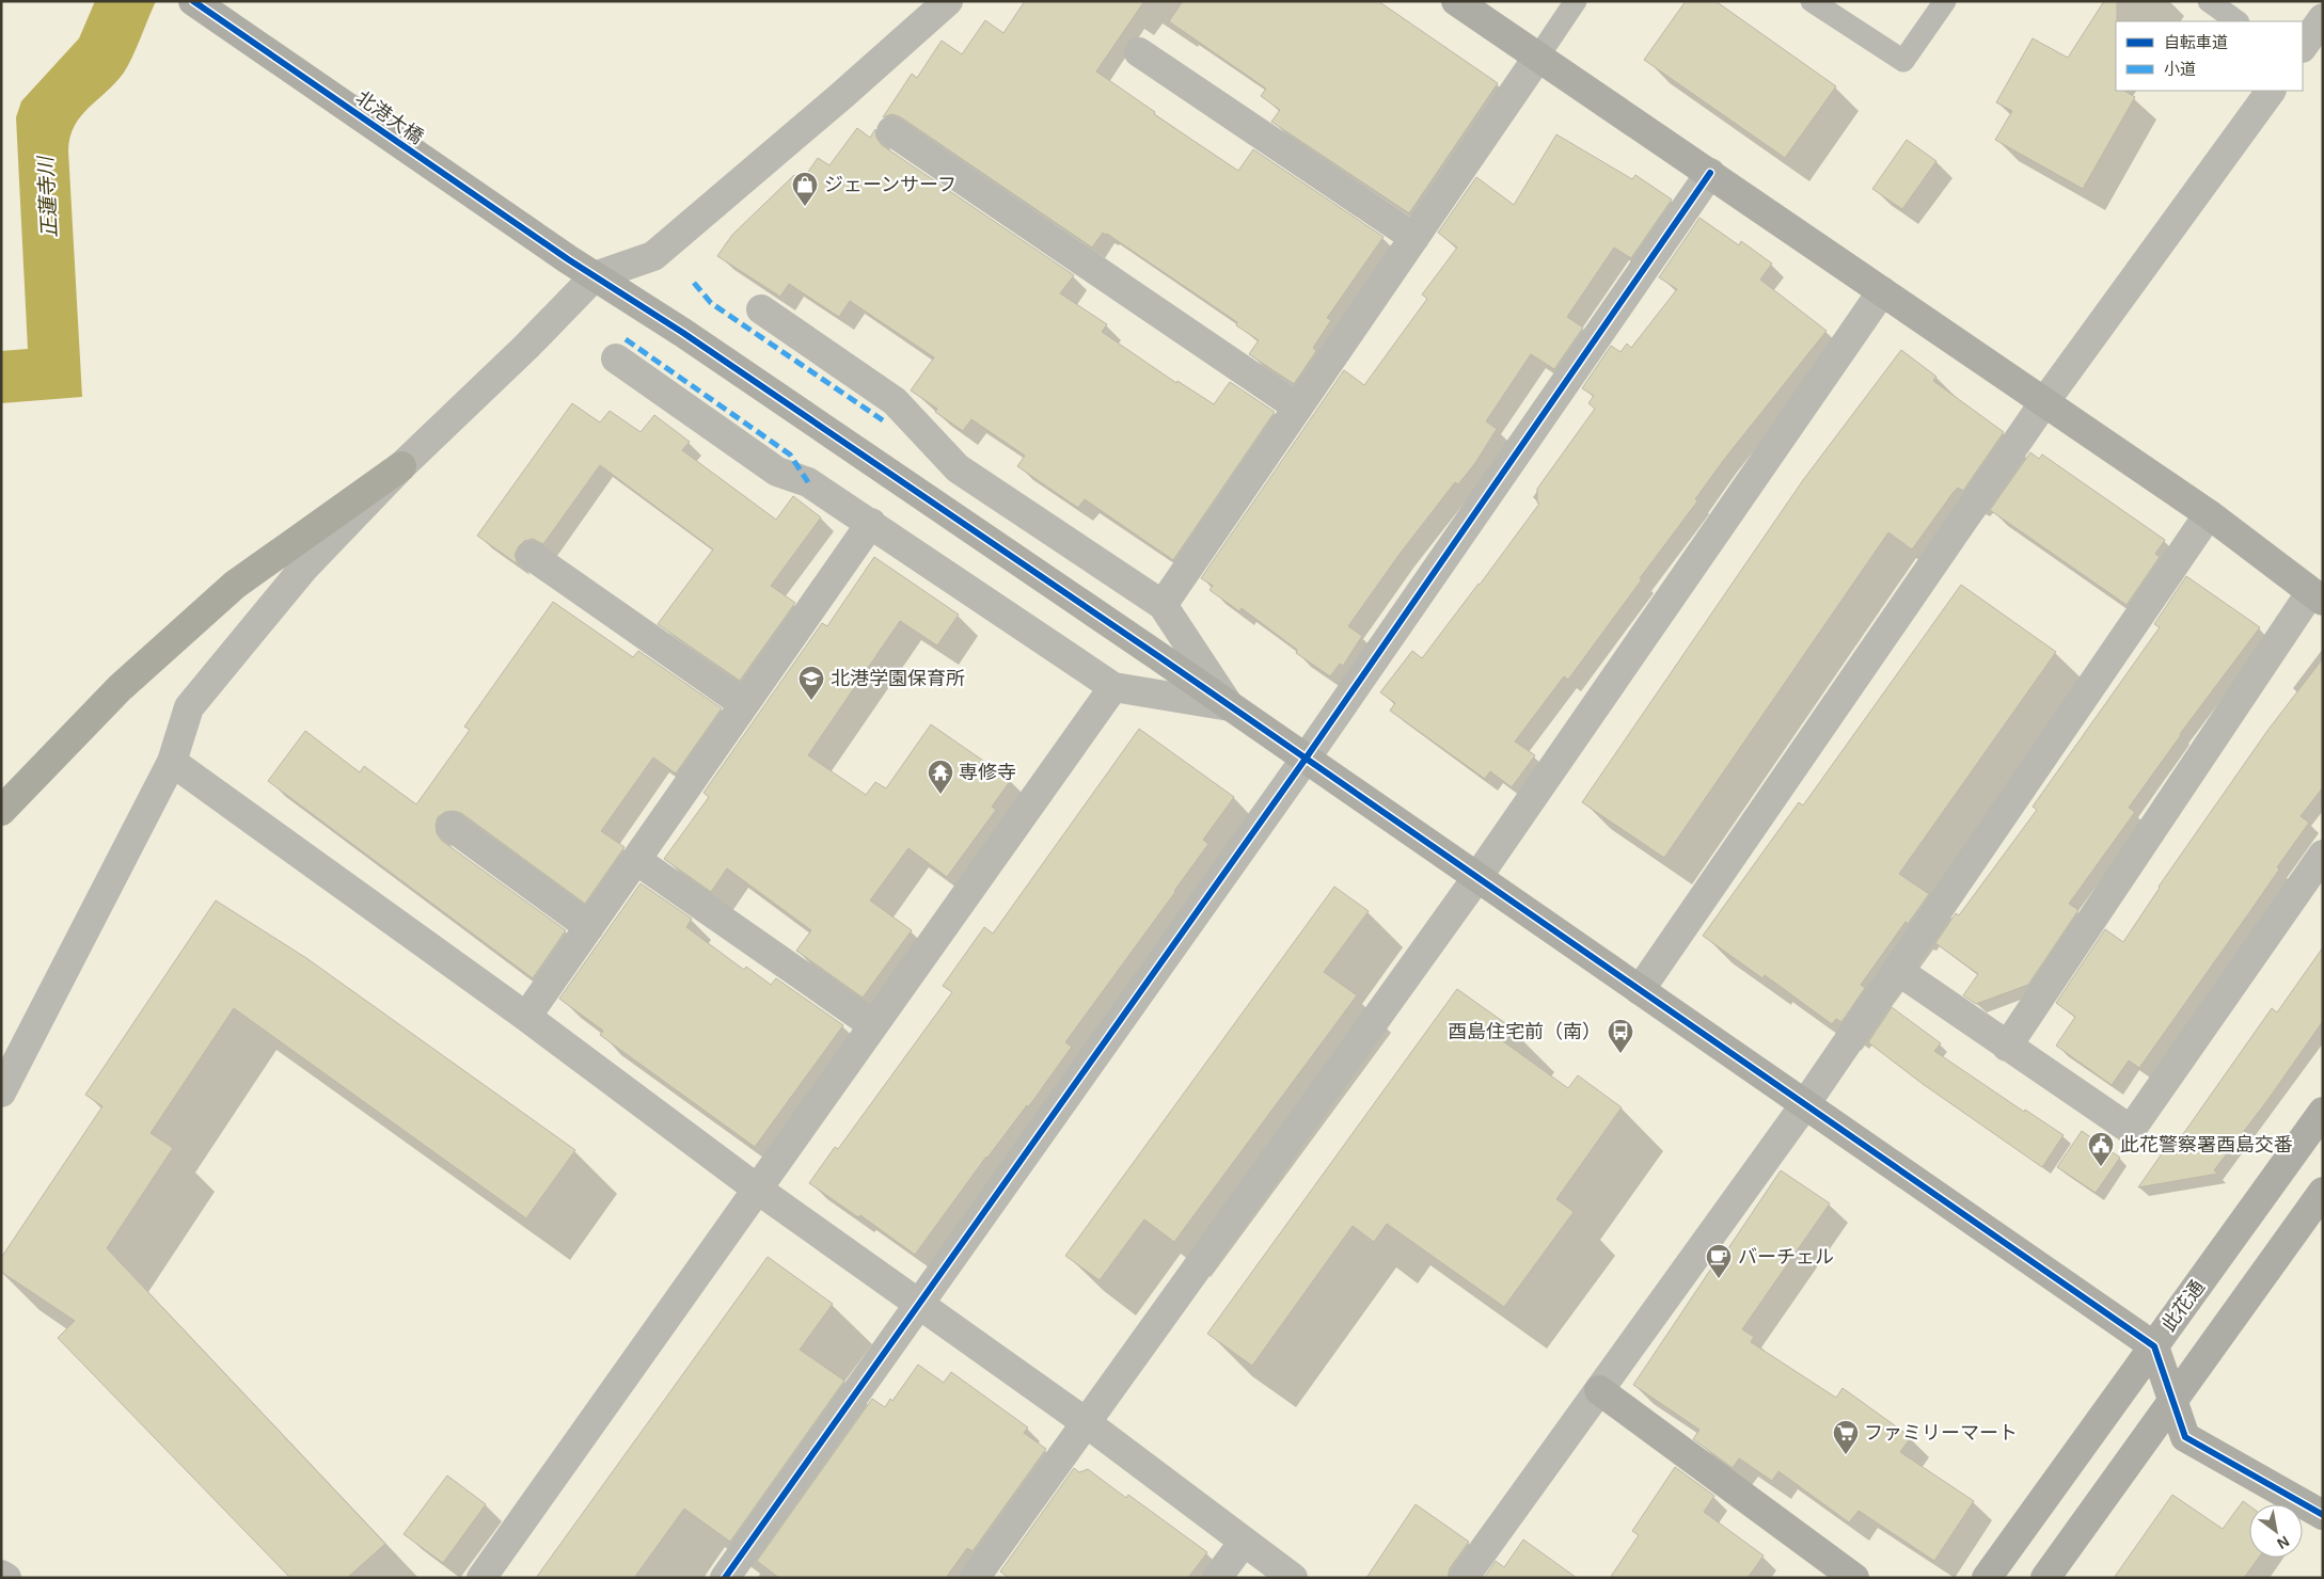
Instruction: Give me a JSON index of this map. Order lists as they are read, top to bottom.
{
  "streets": {
    "street": ["北港大橋", "此花通"]
  },
  "crossings": [
    ["北港大橋", "此花通"]
  ],
  "water": ["正蓮寺川"],
  "places": {
    "shop": ["ジェーンサーフ"],
    "school or university": ["北港学園保育所"],
    "temple": ["専修寺"],
    "bus stop": ["酉島住宅前（南）"],
    "public building": ["此花警察署酉島交番"],
    "cafe": ["バーチェル"],
    "supermarket": ["ファミリーマート"]
  },
  "legend": ["自転車道", "小道"],
  "north": "bottom right"
}
